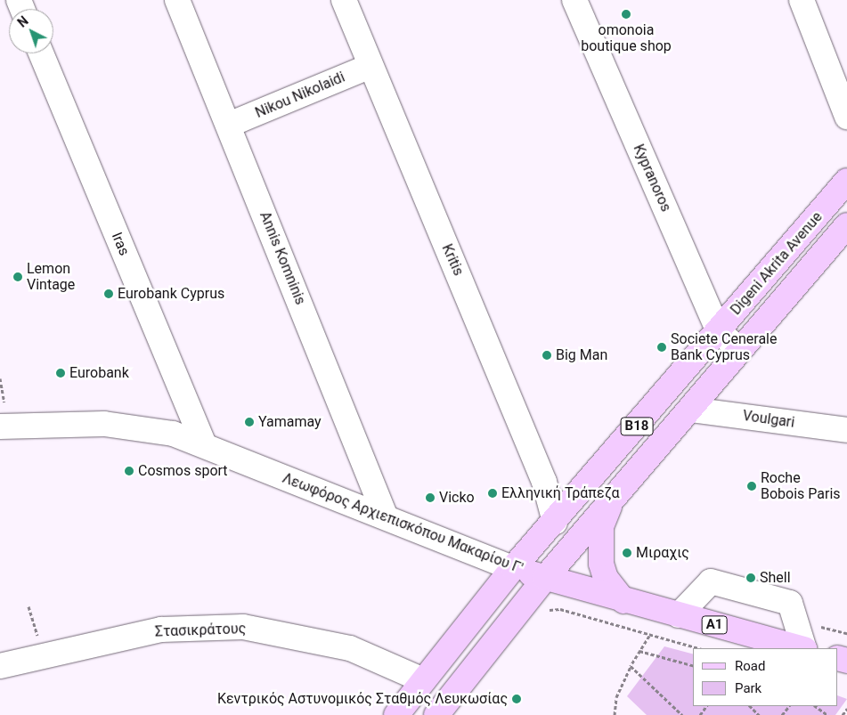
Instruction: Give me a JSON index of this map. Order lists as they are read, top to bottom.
{
  "streets": {
    "main road": [
      "Digeni Akrita Avenue",
      "B18",
      "Λεωφόρος Αρχιεπισκόπου Μακαρίου Γ'",
      "A1"
    ],
    "street": [
      "Nikou Nikolaidi",
      "Kypranoros",
      "Iras",
      "Annis Komninis",
      "Kritis",
      "Voulgari",
      "Στασικράτους"
    ]
  },
  "crossings": [
    ["Nikou Nikolaidi", "Annis Komninis"],
    ["Nikou Nikolaidi", "Kritis"],
    ["Kypranoros", "Digeni Akrita Avenue"],
    ["Iras", "Λεωφόρος Αρχιεπισκόπου Μακαρίου Γ'"],
    ["Annis Komninis", "Λεωφόρος Αρχιεπισκόπου Μακαρίου Γ'"],
    ["Kritis", "Digeni Akrita Avenue"],
    ["Digeni Akrita Avenue", "Voulgari"],
    ["Digeni Akrita Avenue", "B18"],
    ["Digeni Akrita Avenue", "Λεωφόρος Αρχιεπισκόπου Μακαρίου Γ'"],
    ["B18", "Λεωφόρος Αρχιεπισκόπου Μακαρίου Γ'"],
    ["B18", "Στασικράτους"]
  ],
  "places": [
    "omonoia boutique shop",
    "Lemon Vintage",
    "Eurobank Cyprus",
    "Societe Cenerale Bank Cyprus",
    "Big Man",
    "Eurobank",
    "Yamamay",
    "Cosmos sport",
    "Roche Bobois Paris",
    "Ελληνική Τράπεζα",
    "Vicko",
    "Μιραχις",
    "Shell",
    "Κεντρικός Αστυνομικός Σταθμός Λευκωσίας"
  ],
  "legend": ["Road", "Park"],
  "north": "top left"
}
